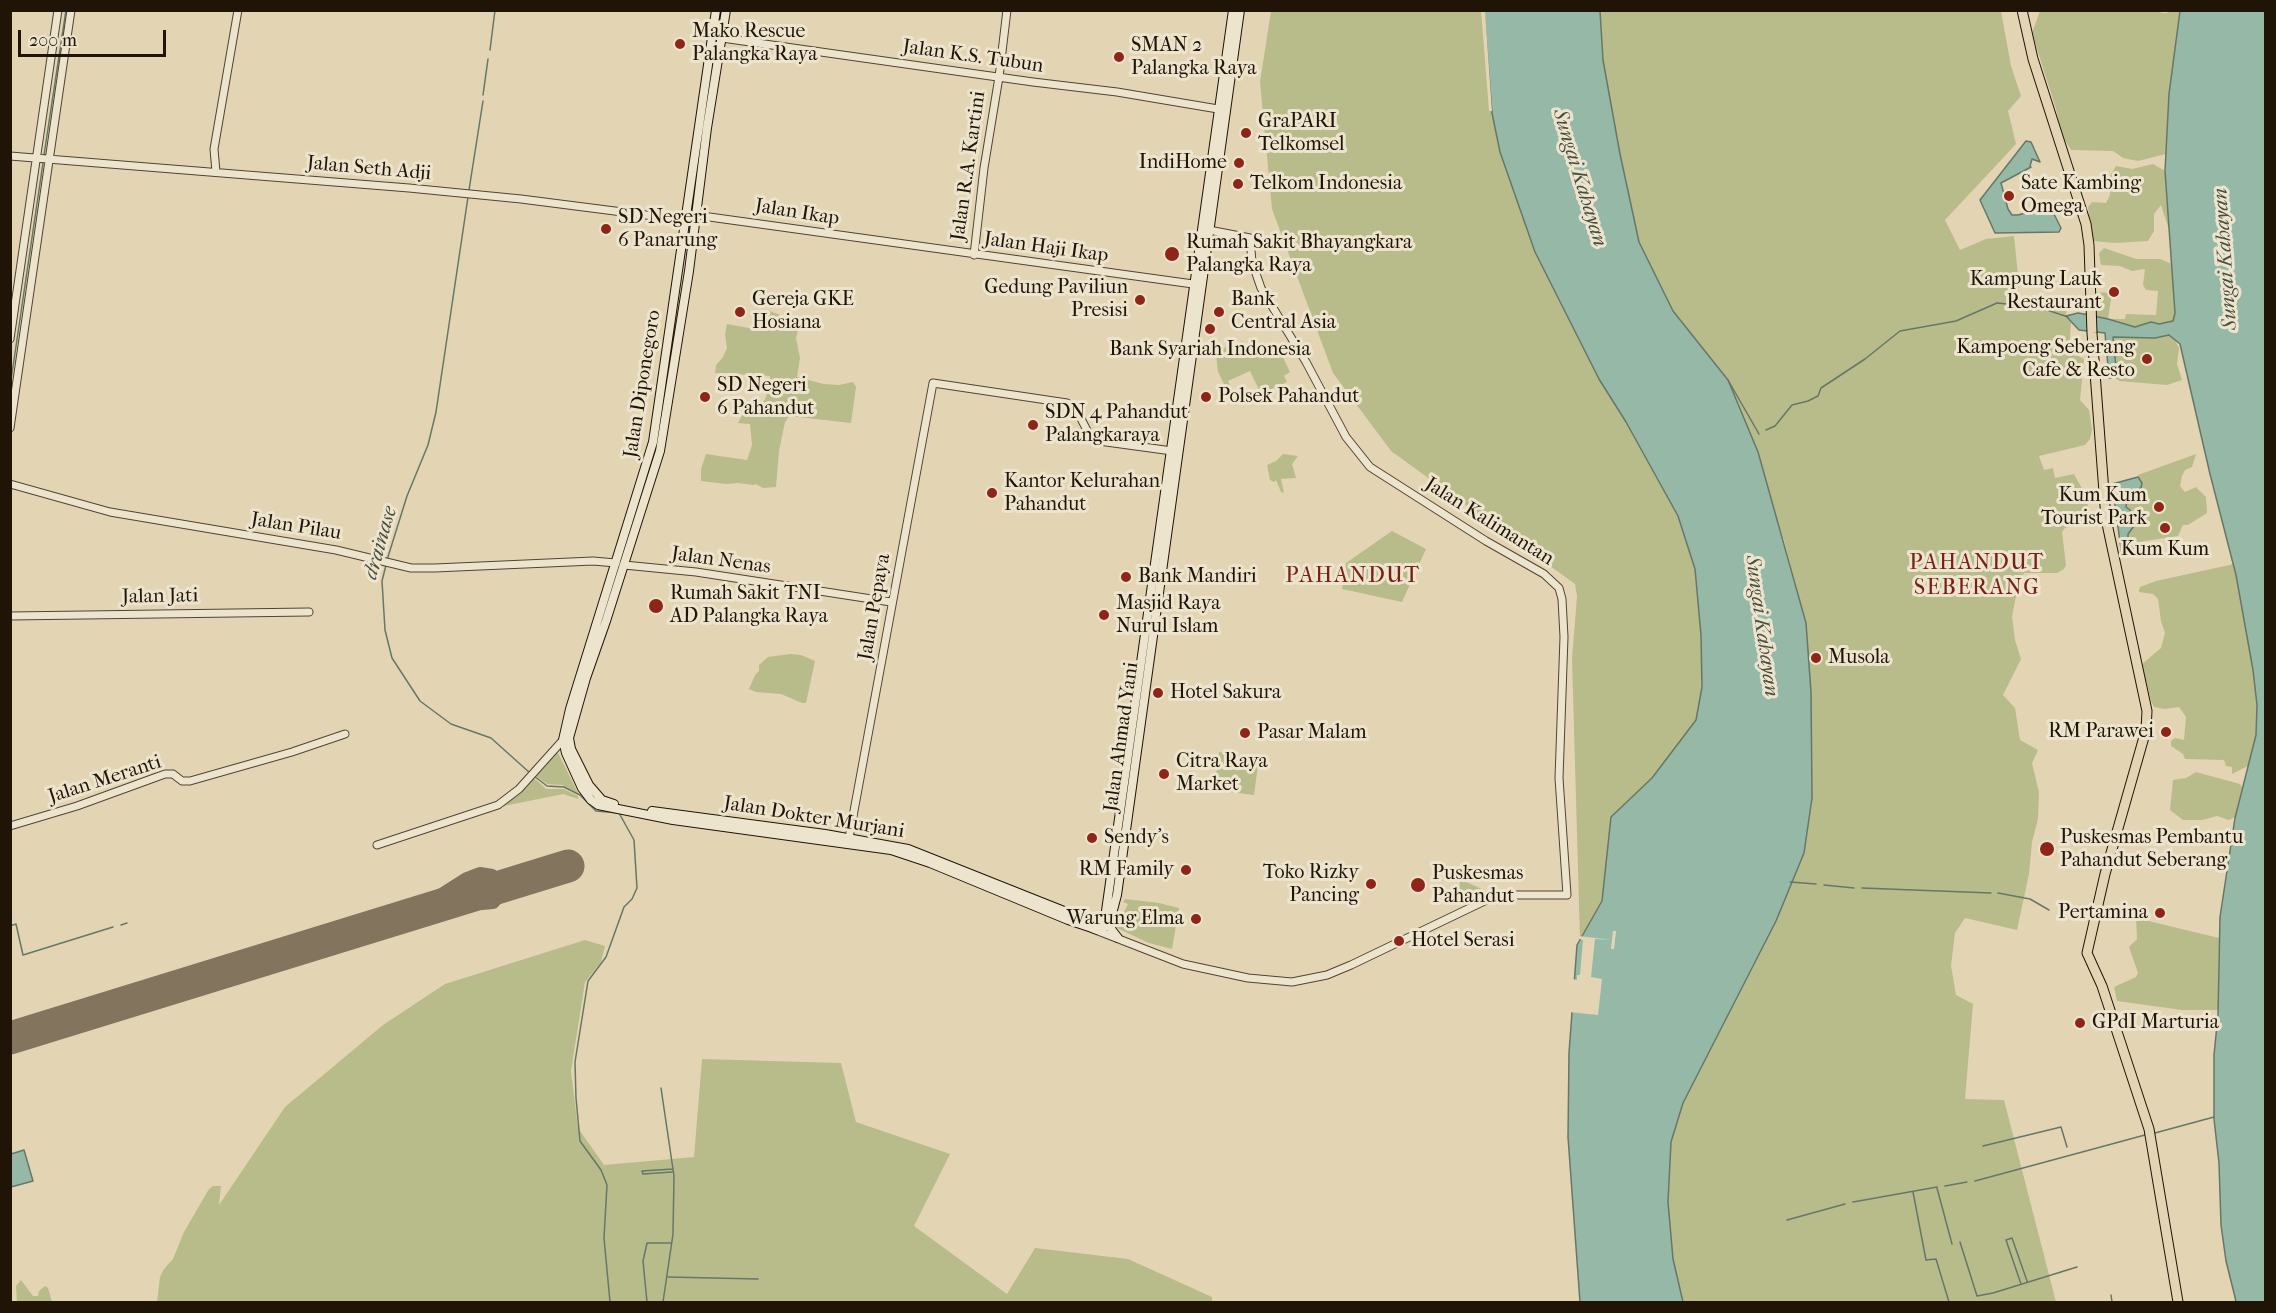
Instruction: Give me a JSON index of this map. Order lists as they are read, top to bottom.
{
  "streets": {
    "main road": ["Jalan Diponegoro", "Jalan Ahmad Yani", "Jalan Dokter Murjani"],
    "street": [
      "Jalan K.S. Tubun",
      "Jalan R.A. Kartini",
      "Jalan Seth Adji",
      "Jalan Ikap",
      "Jalan Haji Ikap",
      "Jalan Kalimantan",
      "Jalan Pilau",
      "Jalan Nenas",
      "Jalan Jati",
      "Jalan Pepaya",
      "Jalan Meranti"
    ]
  },
  "crossings": [
    ["Jalan K.S. Tubun", "Jalan R.A. Kartini"],
    ["Jalan K.S. Tubun", "Jalan Diponegoro"],
    ["Jalan K.S. Tubun", "Jalan Ahmad Yani"],
    ["Jalan R.A. Kartini", "Jalan Haji Ikap"],
    ["Jalan Seth Adji", "Jalan Diponegoro"],
    ["Jalan Ikap", "Jalan Haji Ikap"],
    ["Jalan Ikap", "Jalan Diponegoro"],
    ["Jalan Haji Ikap", "Jalan Ahmad Yani"],
    ["Jalan Diponegoro", "Jalan Pilau"],
    ["Jalan Diponegoro", "Jalan Nenas"],
    ["Jalan Diponegoro", "Jalan Dokter Murjani"],
    ["Jalan Kalimantan", "Jalan Ahmad Yani"],
    ["Jalan Kalimantan", "Jalan Dokter Murjani"],
    ["Jalan Pilau", "Jalan Nenas"],
    ["Jalan Nenas", "Jalan Pepaya"],
    ["Jalan Pepaya", "Jalan Ahmad Yani"],
    ["Jalan Pepaya", "Jalan Dokter Murjani"],
    ["Jalan Ahmad Yani", "Jalan Dokter Murjani"]
  ],
  "districts": ["PAHANDUT SEBERANG", "PAHANDUT"],
  "water": ["Sungai Kahayan", "drainase"],
  "places": [
    "Mako Rescue Palangka Raya",
    "SMAN 2 Palangka Raya",
    "GraPARI Telkomsel",
    "IndiHome",
    "Telkom Indonesia",
    "Sate Kambing Omega",
    "SD Negeri 6 Panarung",
    "Rumah Sakit Bhayangkara Palangka Raya",
    "Kampung Lauk Restaurant",
    "Gedung Paviliun Presisi",
    "Gereja GKE Hosiana",
    "Bank Central Asia",
    "Bank Syariah Indonesia",
    "Kampoeng Seberang Cafe & Resto",
    "SD Negeri 6 Pahandut",
    "Polsek Pahandut",
    "SDN 4 Pahandut Palangkaraya",
    "Kantor Kelurahan Pahandut",
    "Kum Kum Tourist Park",
    "Kum Kum",
    "Bank Mandiri",
    "Rumah Sakit TNI AD Palangka Raya",
    "Masjid Raya Nurul Islam",
    "Musola",
    "Hotel Sakura",
    "RM Parawei",
    "Pasar Malam",
    "Citra Raya Market",
    "Sendy's",
    "Puskesmas Pembantu Pahandut Seberang",
    "RM Family",
    "Toko Rizky Pancing",
    "Puskesmas Pahandut",
    "Pertamina",
    "Warung Elma",
    "Hotel Serasi",
    "GPdI Marturia"
  ],
  "scale_bar": "200 m"
}
